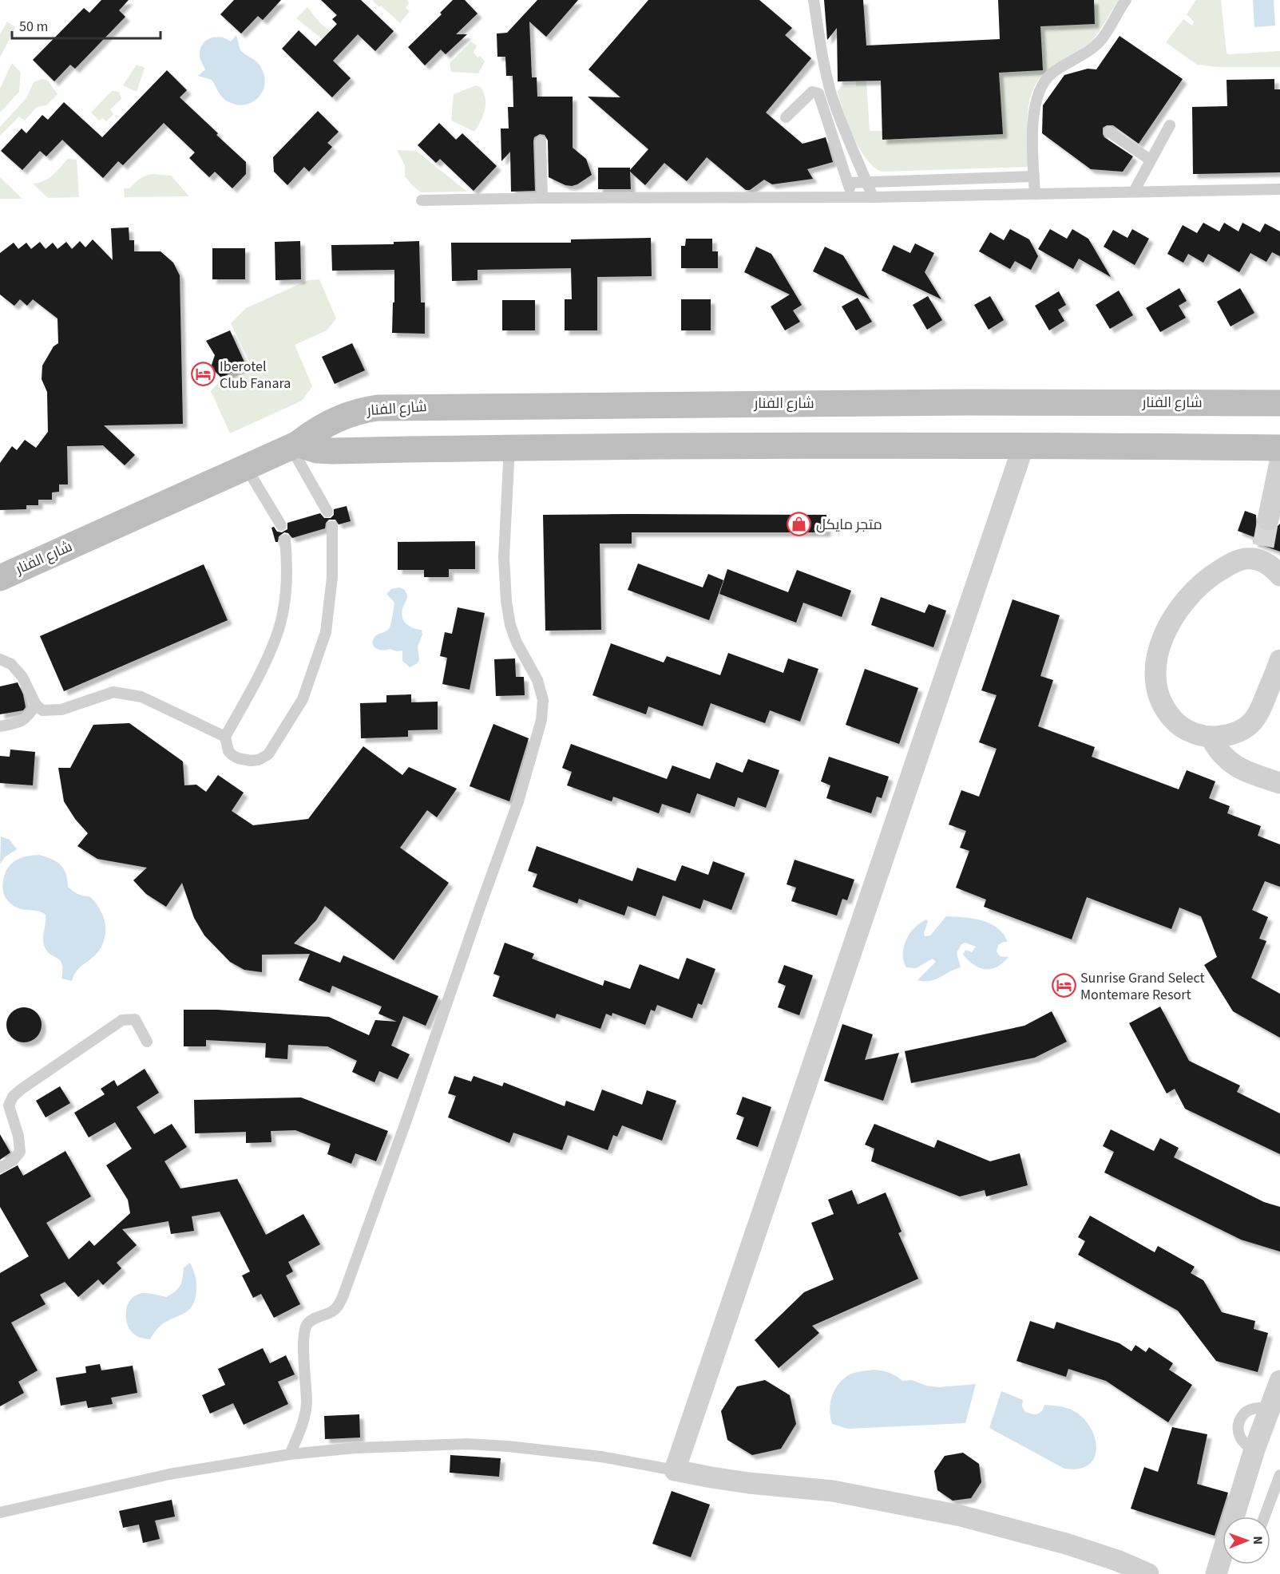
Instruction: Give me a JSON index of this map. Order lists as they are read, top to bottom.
{
  "streets": {
    "main road": ["شارع الفنار"]
  },
  "places": {
    "hotel": ["Iberotel Club Fanara", "Sunrise Grand Select Montemare Resort"],
    "shop": ["متجر مايكل"]
  },
  "scale_bar": "50 m",
  "north": "right"
}
